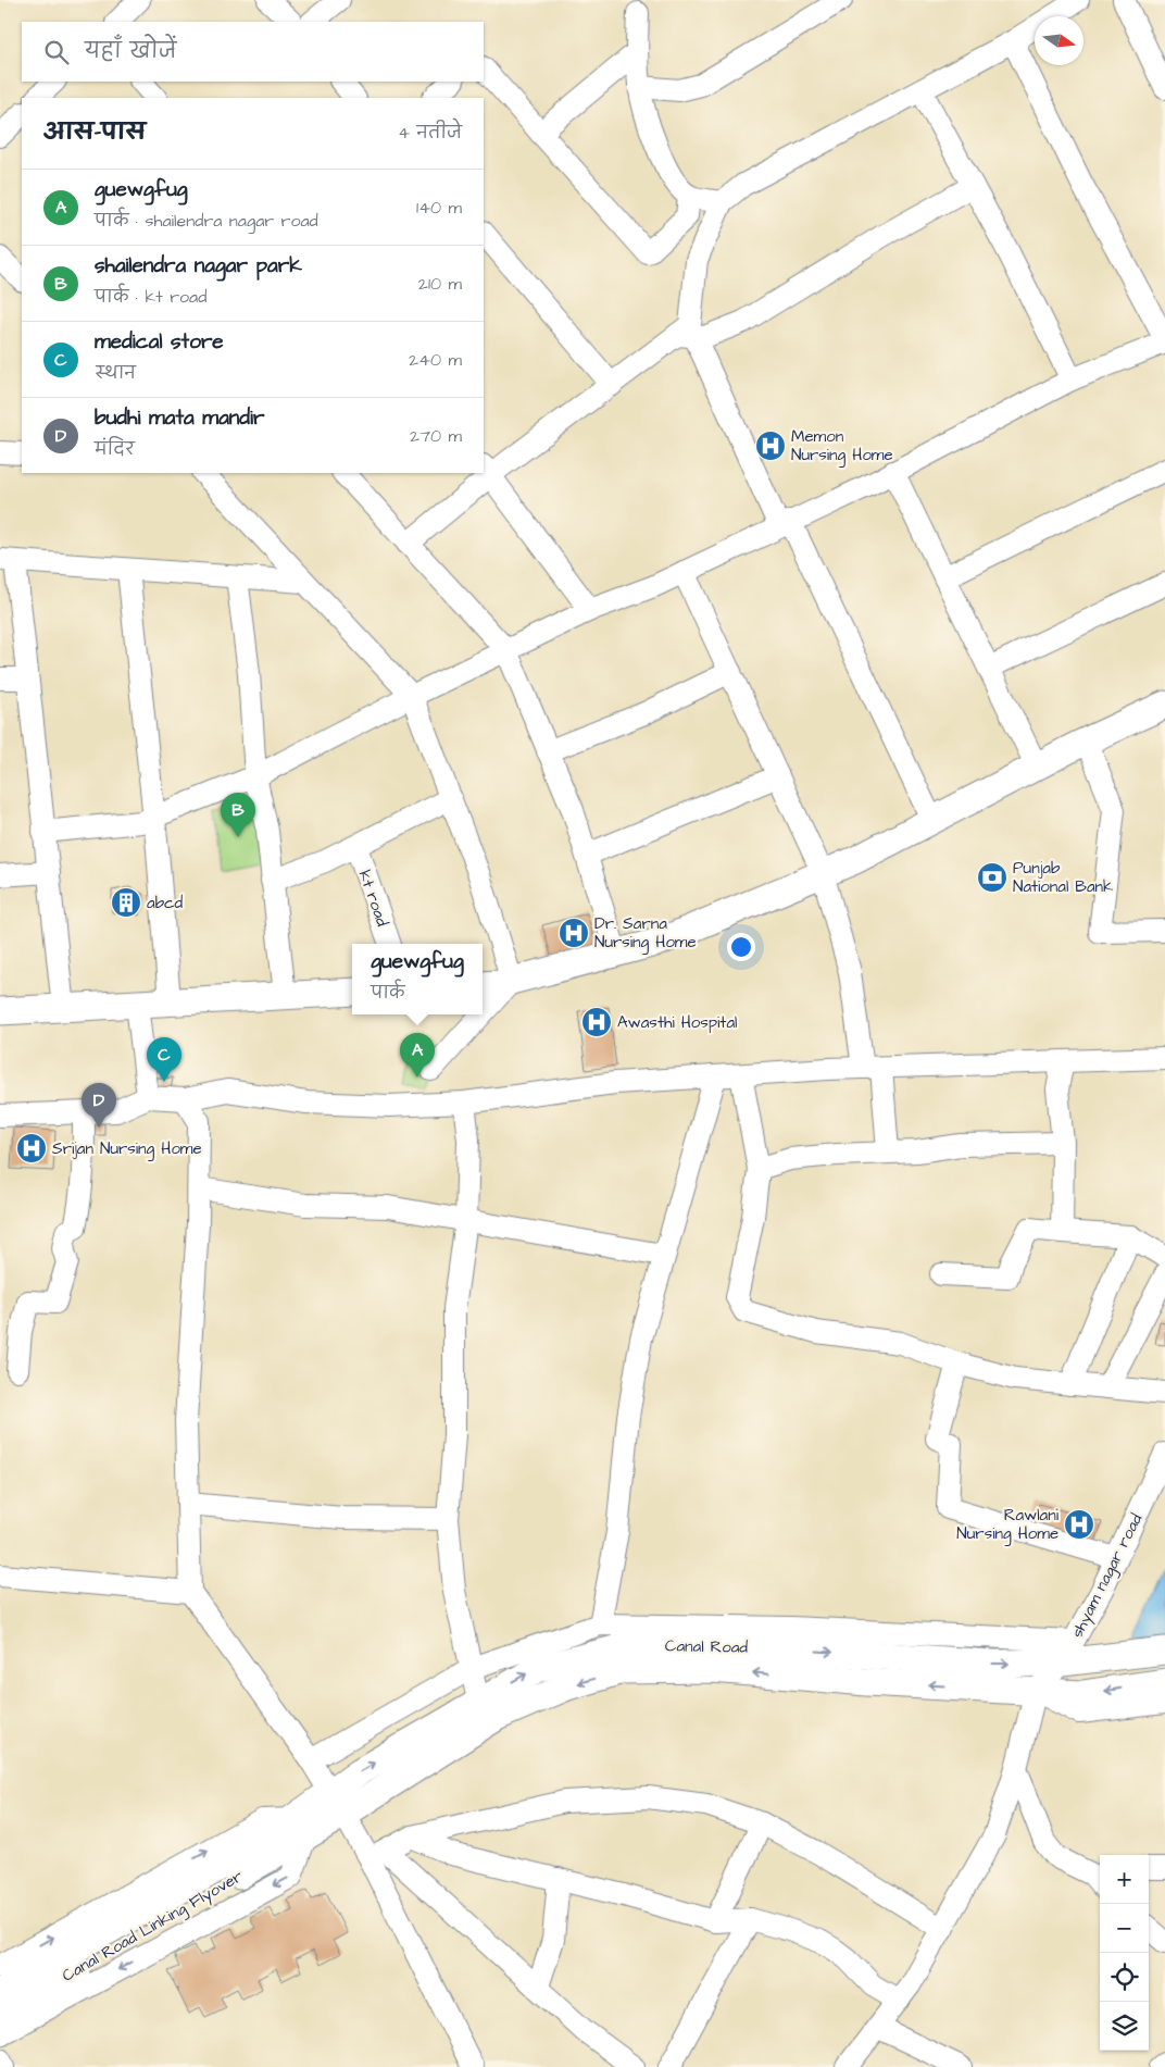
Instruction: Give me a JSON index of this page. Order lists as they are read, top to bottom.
{
  "streets": {
    "main road": ["Canal Road", "Canal Road Linking Flyover"],
    "street": ["kt road", "shyam nagar road"]
  },
  "crossings": [
    ["shyam nagar road", "Canal Road"],
    ["Canal Road", "Canal Road Linking Flyover"]
  ],
  "places": {
    "hospital": [
      "Memon Nursing Home",
      "Dr. Sarna Nursing Home",
      "Awasthi Hospital",
      "Srijan Nursing Home",
      "Rawlani Nursing Home"
    ],
    "bank": ["Punjab National Bank"],
    "building": ["abcd"]
  },
  "north": "right",
  "page": {
    "search": "यहाँ खोजें",
    "heading": ["आस-पास", "4 नतीजे"],
    "list": [
      {
        "mark": "A",
        "name": "guewgfug",
        "note": "पार्क · shailendra nagar road",
        "value": "140 m"
      },
      {
        "mark": "B",
        "name": "shailendra nagar park",
        "note": "पार्क · kt road",
        "value": "210 m"
      },
      {
        "mark": "C",
        "name": "medical store",
        "note": "स्थान",
        "value": "240 m"
      },
      {
        "mark": "D",
        "name": "budhi mata mandir",
        "note": "मंदिर",
        "value": "270 m"
      }
    ],
    "pins": [
      "B",
      "A",
      "C",
      "D"
    ],
    "popup": ["guewgfug", "पार्क"],
    "map_buttons": ["+", "−"]
  }
}
